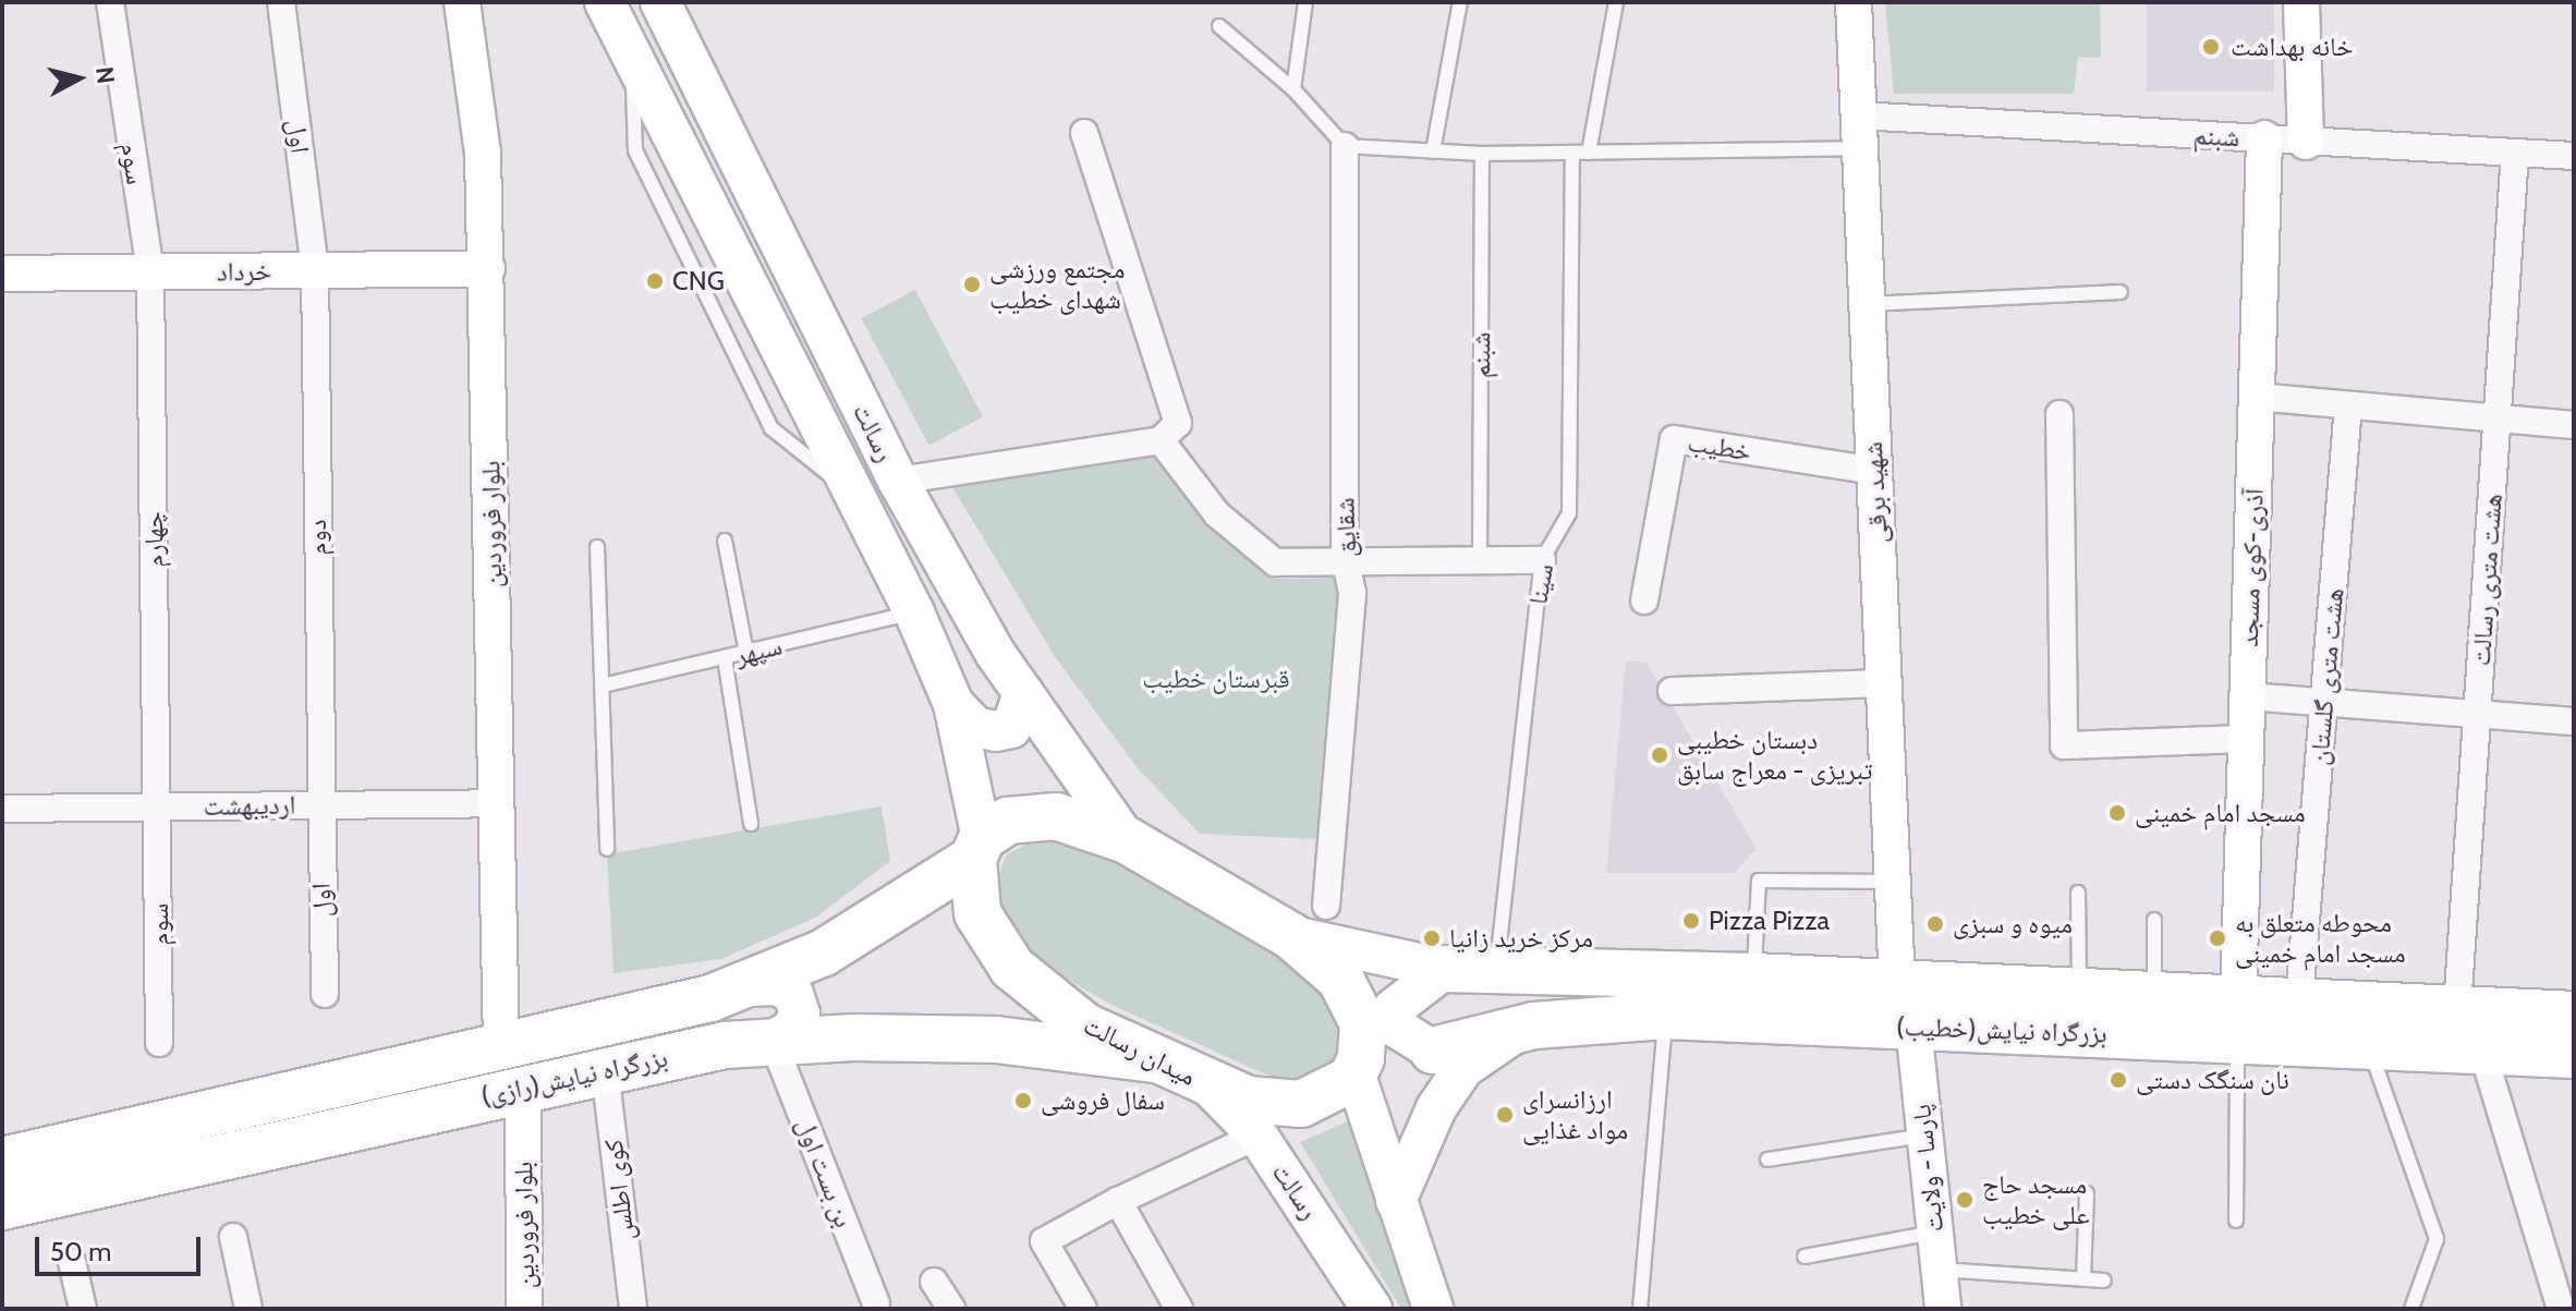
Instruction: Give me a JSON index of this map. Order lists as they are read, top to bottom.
{
  "streets": {
    "highway": ["بزرگراه نیایش(خطیب)", "میدان رسالت", "بزرگراه نیایش(رازی)"],
    "main road": ["رسالت"],
    "street": [
      "اول",
      "شبنم",
      "سوم",
      "خرداد",
      "خطیب",
      "شهید برقی",
      "بلوار فروردین",
      "شقایق",
      "دوم",
      "چهارم",
      "آذری-کوی مسجد",
      "هشت متری رسالت",
      "هشت متری گلستان",
      "اردیبهشت",
      "پارسا - ولایت",
      "بن بست اول",
      "کوی اطلس"
    ],
    "lane": ["سینا", "سپهر"]
  },
  "crossings": [
    ["اول", "خرداد"],
    ["اول", "دوم"],
    ["اول", "اردیبهشت"],
    ["شبنم", "شهید برقی"],
    ["شبنم", "آذری-کوی مسجد"],
    ["شبنم", "هشت متری رسالت"],
    ["سوم", "خرداد"],
    ["سوم", "چهارم"],
    ["سوم", "اردیبهشت"],
    ["خرداد", "بلوار فروردین"],
    ["خرداد", "دوم"],
    ["خرداد", "چهارم"],
    ["رسالت", "سپهر"],
    ["رسالت", "میدان رسالت"],
    ["رسالت", "بزرگراه نیایش(رازی)"],
    ["خطیب", "شهید برقی"],
    ["شهید برقی", "بزرگراه نیایش(خطیب)"],
    ["بلوار فروردین", "اردیبهشت"],
    ["بلوار فروردین", "بزرگراه نیایش(رازی)"],
    ["دوم", "اردیبهشت"],
    ["چهارم", "اردیبهشت"],
    ["آذری-کوی مسجد", "بزرگراه نیایش(خطیب)"],
    ["هشت متری رسالت", "بزرگراه نیایش(خطیب)"],
    ["سینا", "بزرگراه نیایش(خطیب)"],
    ["هشت متری گلستان", "بزرگراه نیایش(خطیب)"],
    ["بزرگراه نیایش(خطیب)", "پارسا - ولایت"],
    ["میدان رسالت", "بزرگراه نیایش(رازی)"],
    ["بزرگراه نیایش(رازی)", "بن بست اول"],
    ["بزرگراه نیایش(رازی)", "کوی اطلس"]
  ],
  "parks": ["قبرستان خطیب"],
  "places": [
    "خانه بهداشت",
    "CNG",
    "مجتمع ورزشی شهدای خطیب",
    "دبستان خطیبی تبریزی - معراج سابق",
    "مسجد امام خمینی",
    "Pizza Pizza",
    "میوه و سبزی",
    "مرکز خرید زانیا",
    "محوطه متعلق به مسجد امام خمینی",
    "نان سنگک دستی",
    "سفال فروشی",
    "ارزانسرای مواد غذایی",
    "مسجد حاج علی خطیب"
  ],
  "scale_bar": "50 m",
  "north": "right"
}
